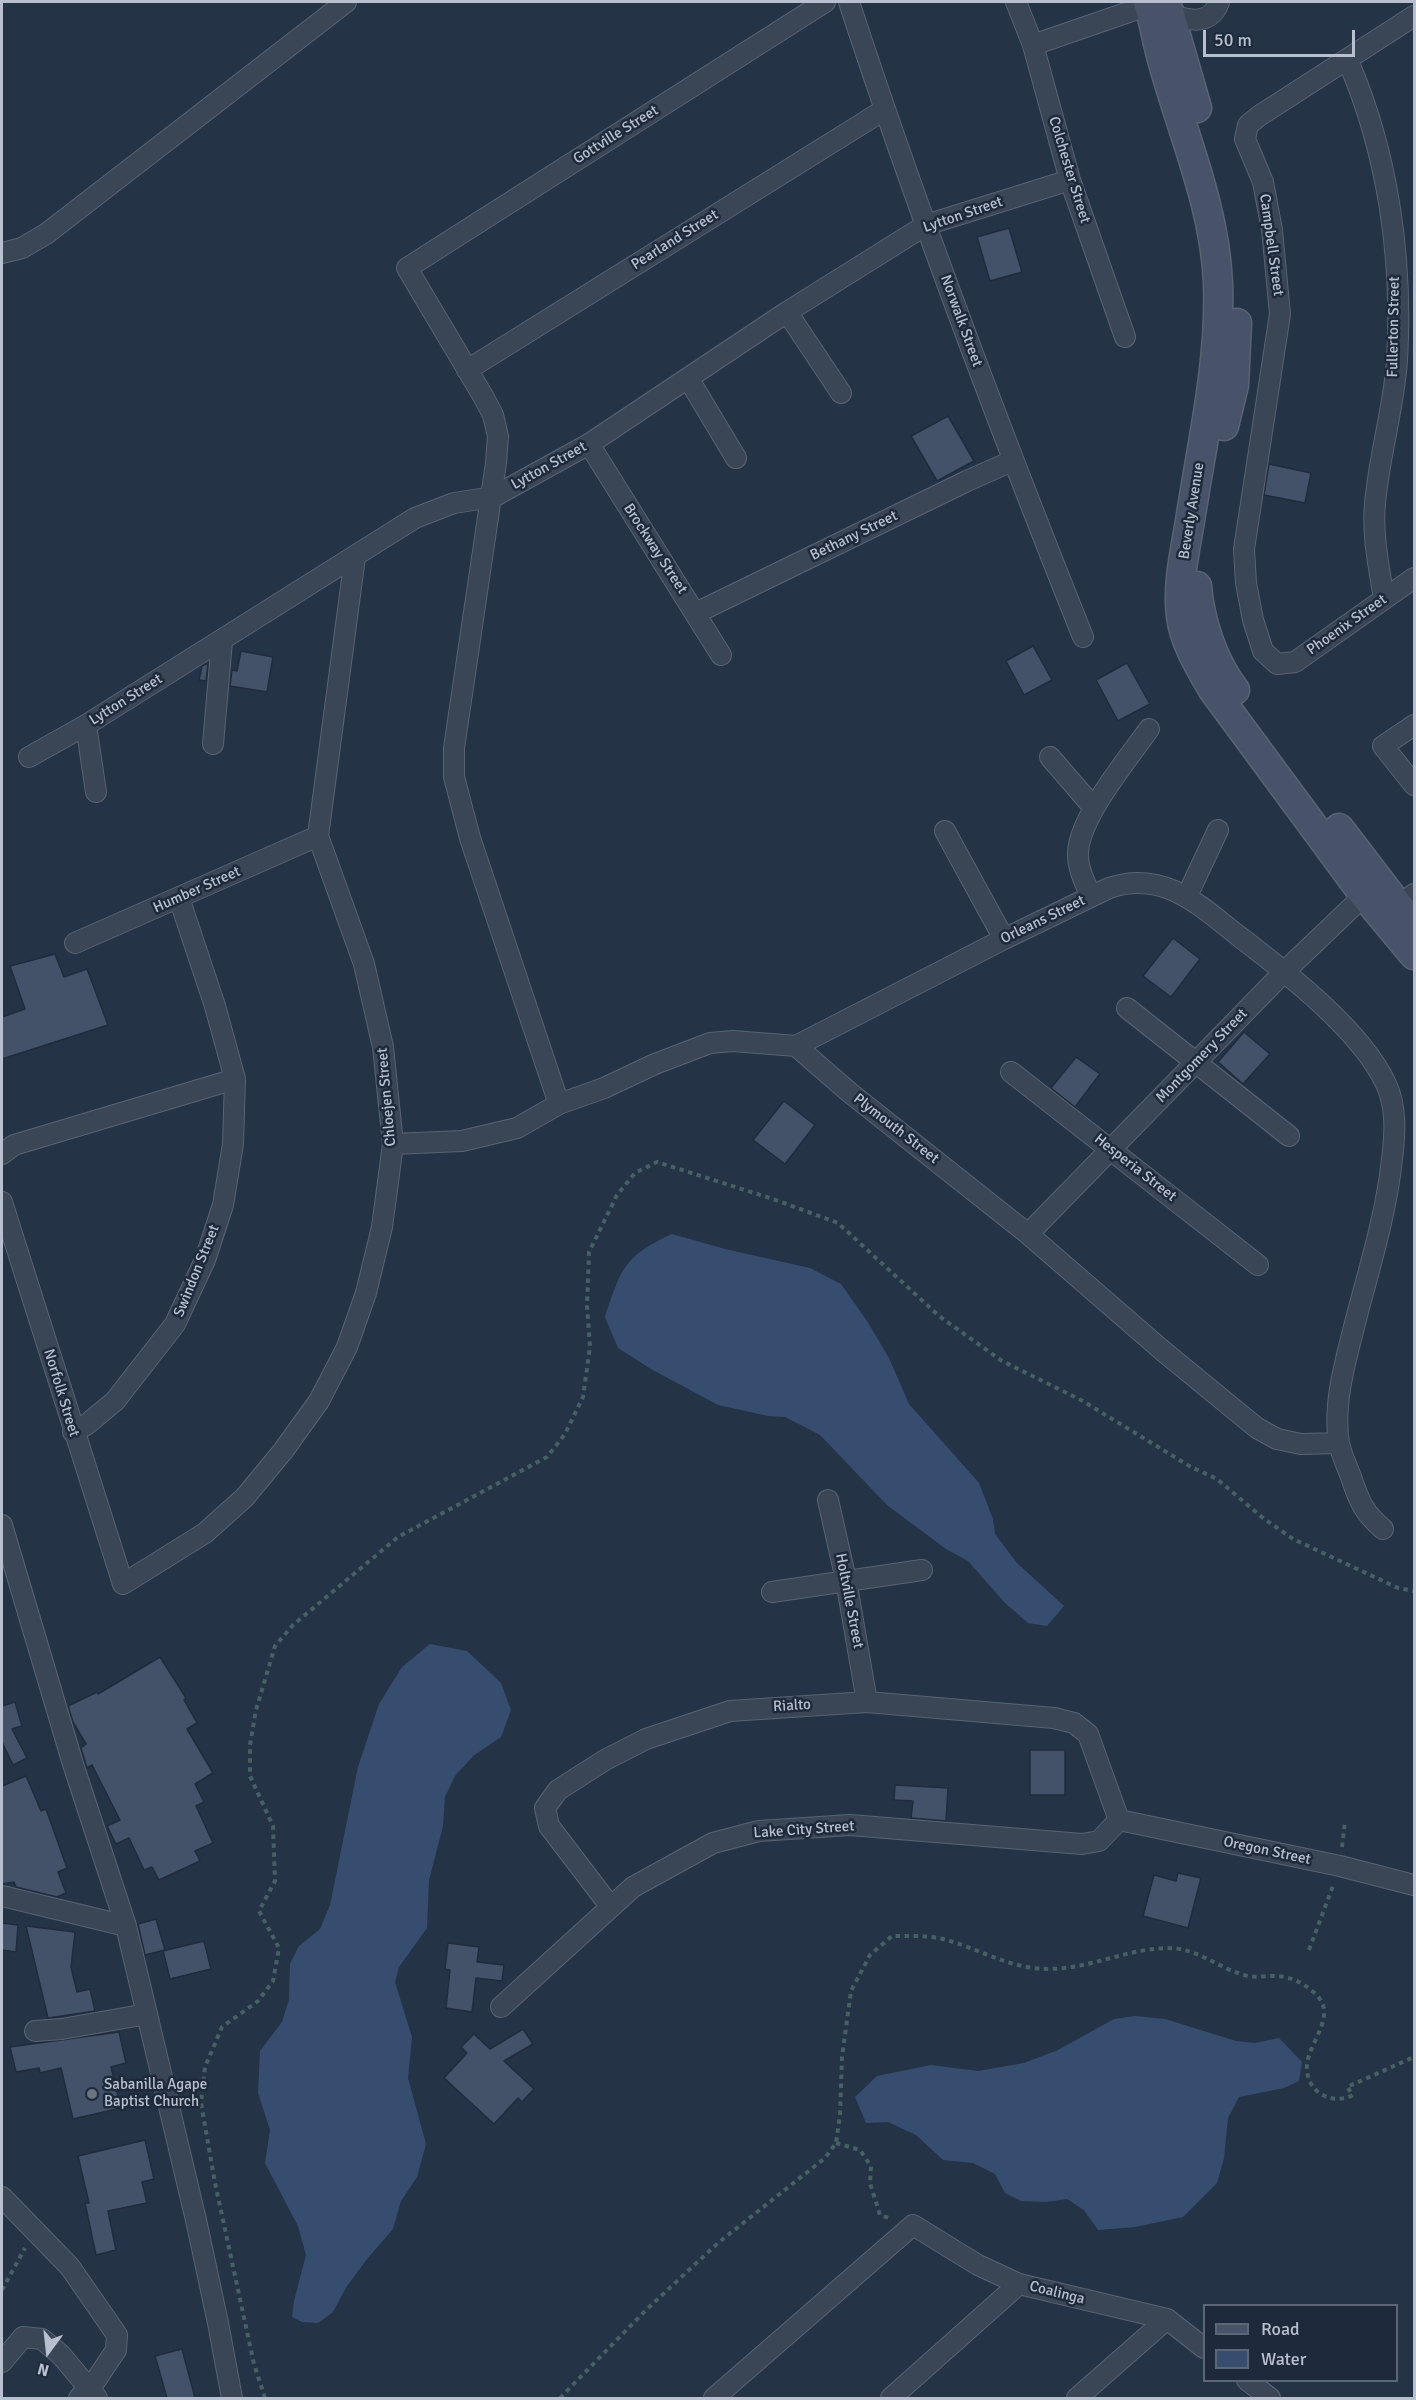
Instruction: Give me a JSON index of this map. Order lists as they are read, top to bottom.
{
  "streets": {
    "street": [
      "Gottville Street",
      "Colchester Street",
      "Lytton Street",
      "Pearland Street",
      "Campbell Street",
      "Norwalk Street",
      "Fullerton Street",
      "Beverly Avenue",
      "Bethany Street",
      "Brockway Street",
      "Phoenix Street",
      "Humber Street",
      "Orleans Street",
      "Montgomery Street",
      "Chloejen Street",
      "Plymouth Street",
      "Hesperia Street",
      "Swindon Street",
      "Norfolk Street",
      "Holtville Street",
      "Rialto",
      "Lake City Street",
      "Oregon Street",
      "Coalinga"
    ]
  },
  "crossings": [
    ["Gottville Street", "Pearland Street"],
    ["Colchester Street", "Lytton Street"],
    ["Lytton Street", "Norwalk Street"],
    ["Lytton Street", "Brockway Street"],
    ["Lytton Street", "Chloejen Street"],
    ["Pearland Street", "Norwalk Street"],
    ["Campbell Street", "Fullerton Street"],
    ["Campbell Street", "Phoenix Street"],
    ["Norwalk Street", "Bethany Street"],
    ["Fullerton Street", "Phoenix Street"],
    ["Beverly Avenue", "Montgomery Street"],
    ["Bethany Street", "Brockway Street"],
    ["Humber Street", "Chloejen Street"],
    ["Humber Street", "Swindon Street"],
    ["Orleans Street", "Montgomery Street"],
    ["Orleans Street", "Plymouth Street"],
    ["Montgomery Street", "Plymouth Street"],
    ["Montgomery Street", "Hesperia Street"],
    ["Chloejen Street", "Norfolk Street"],
    ["Swindon Street", "Norfolk Street"],
    ["Holtville Street", "Rialto"],
    ["Rialto", "Lake City Street"],
    ["Rialto", "Oregon Street"],
    ["Lake City Street", "Oregon Street"]
  ],
  "places": ["Sabanilla Agape Baptist Church"],
  "legend": ["Road", "Water"],
  "scale_bar": "50 m",
  "north": "bottom"
}
